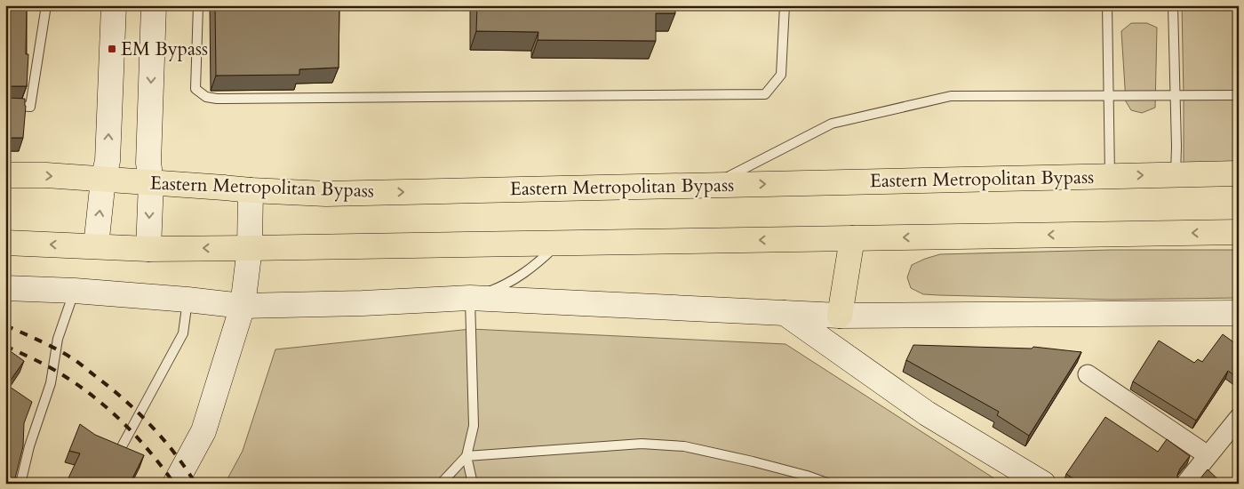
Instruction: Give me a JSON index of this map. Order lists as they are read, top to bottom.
{
  "streets": {
    "main road": ["Eastern Metropolitan Bypass"]
  },
  "places": {
    "transit": ["EM Bypass"]
  }
}
